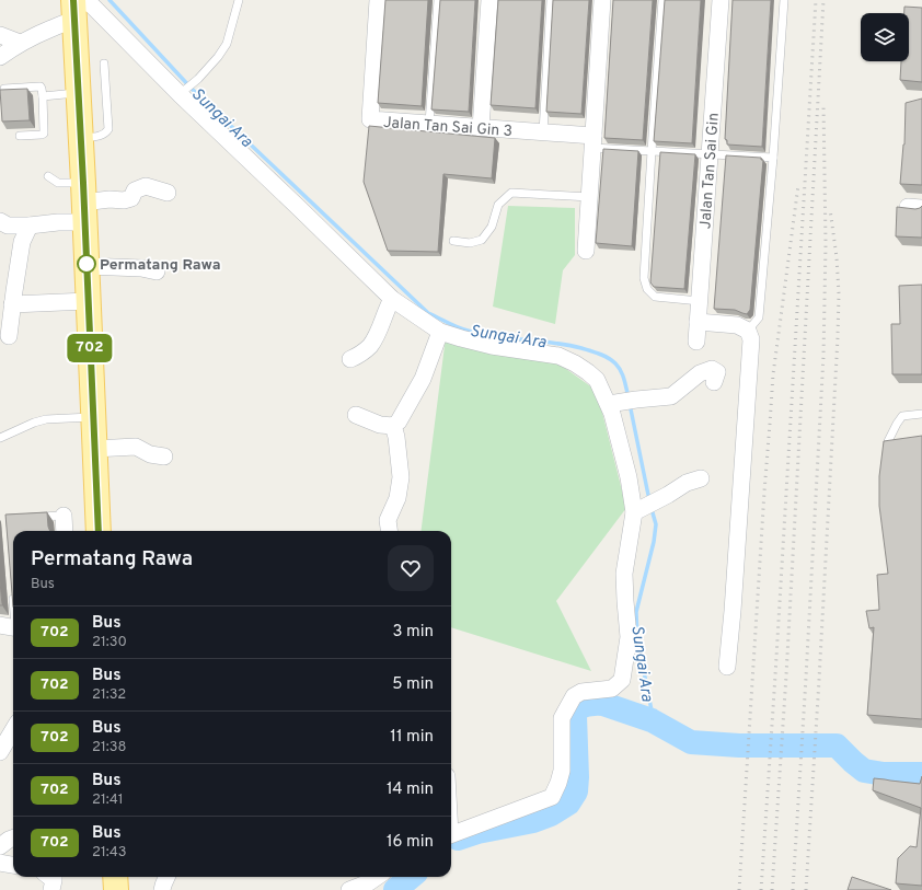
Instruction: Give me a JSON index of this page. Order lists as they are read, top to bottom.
{
  "streets": {
    "street": ["Jalan Tan Sai Gin 3", "Jalan Tan Sai Gin"]
  },
  "water": ["Sungai Ara"],
  "places": ["Permatang Rawa"],
  "lines": ["bus line 702"],
  "page": {
    "on_map": "702",
    "heading": ["Permatang Rawa", "Bus"],
    "list": [
      {
        "mark": "702",
        "name": "Bus",
        "note": "21:30",
        "value": "3 min"
      },
      {
        "mark": "702",
        "name": "Bus",
        "note": "21:32",
        "value": "5 min"
      },
      {
        "mark": "702",
        "name": "Bus",
        "note": "21:38",
        "value": "11 min"
      },
      {
        "mark": "702",
        "name": "Bus",
        "note": "21:41",
        "value": "14 min"
      },
      {
        "mark": "702",
        "name": "Bus",
        "note": "21:43",
        "value": "16 min"
      }
    ]
  }
}
